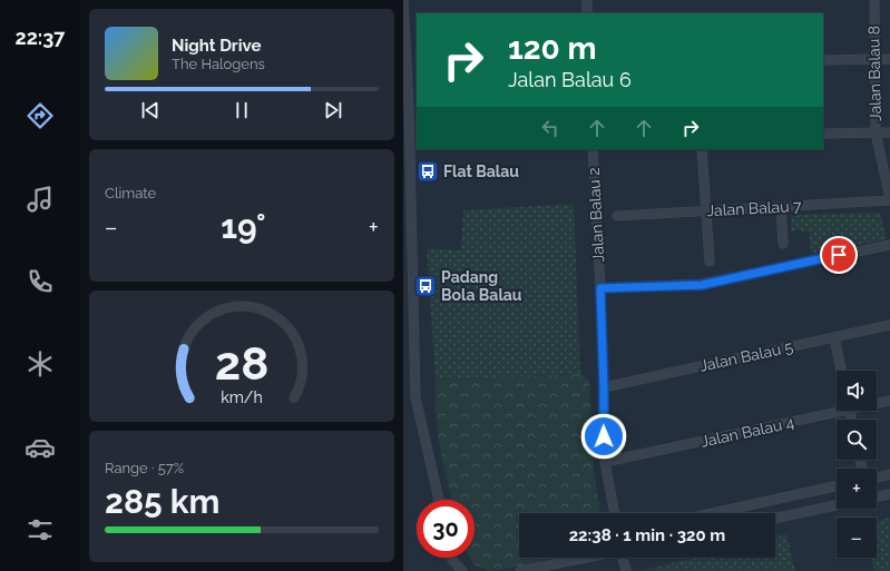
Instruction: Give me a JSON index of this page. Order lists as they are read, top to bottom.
{
  "streets": {
    "street": [
      "Jalan Balau 8",
      "Jalan Balau 7",
      "Jalan Balau 2",
      "Jalan Balau 5",
      "Jalan Balau 4"
    ]
  },
  "crossings": [
    ["Jalan Balau 8", "Jalan Balau 7"],
    ["Jalan Balau 2", "Jalan Balau 5"],
    ["Jalan Balau 2", "Jalan Balau 4"]
  ],
  "places": {
    "bus stop": ["Flat Balau", "Padang Bola Balau"]
  },
  "page": {
    "tabs": "22:37",
    "turn": ["120 m", "Jalan Balau 6"],
    "song": ["Night Drive", "The Halogens"],
    "tile": [
      "Climate",
      ["Range · 57%", "285 km"]
    ],
    "heat": ["−", "19°", "+"],
    "map_buttons": ["+", "−"],
    "limit": "30",
    "trip": "22:38 · 1 min · 320 m",
    "gauge": ["28", "km/h"]
  }
}
